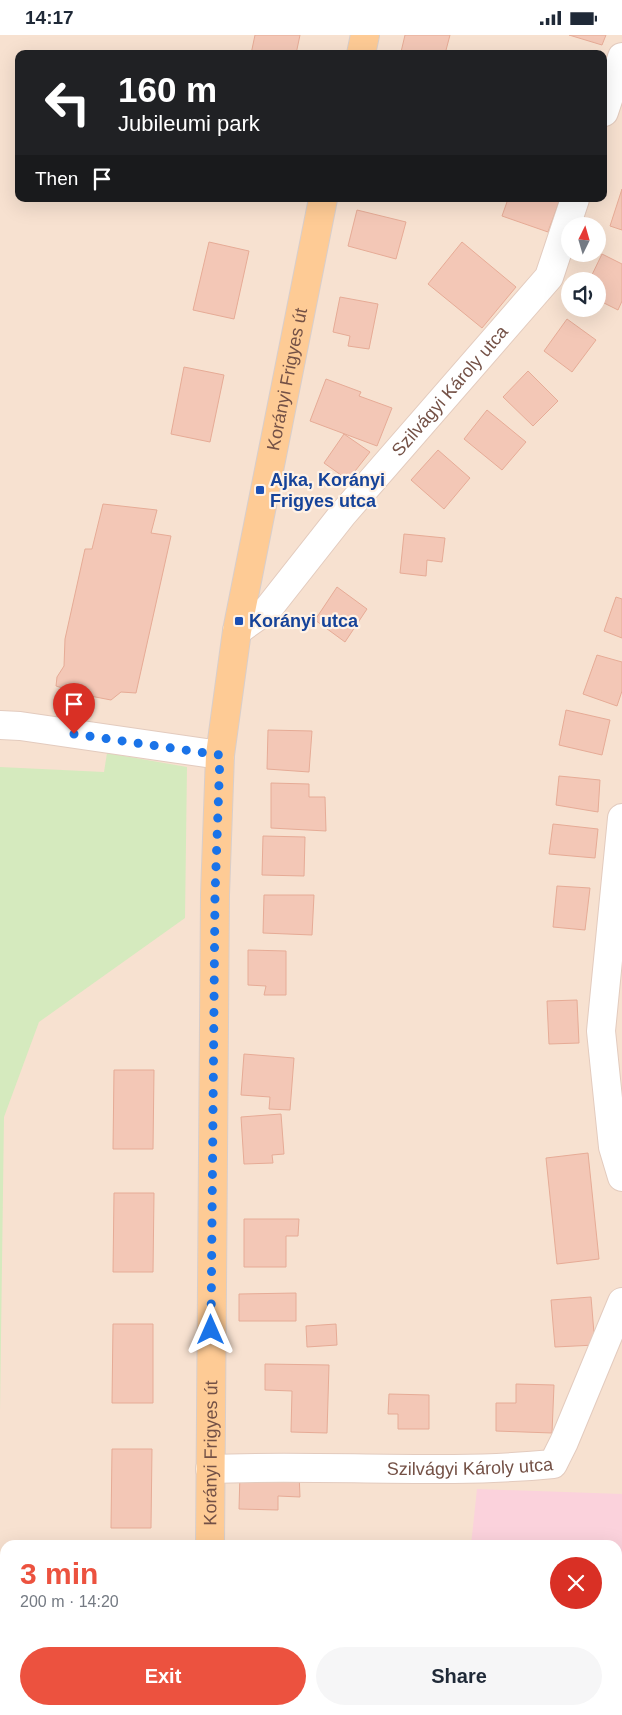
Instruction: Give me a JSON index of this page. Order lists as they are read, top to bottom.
{
  "streets": {
    "main road": ["Korányi Frigyes út"],
    "street": ["Szilvágyi Károly utca"]
  },
  "crossings": [
    ["Korányi Frigyes út", "Szilvágyi Károly utca"]
  ],
  "places": {
    "transit": ["Ajka, Korányi Frigyes utca", "Korányi utca"]
  },
  "north": "top",
  "page": {
    "status": "14:17",
    "turn": ["160 m", "Jubileumi park"],
    "then": "Then",
    "heading": ["3 min", "200 m · 14:20"],
    "buttons": ["Exit", "Share"]
  }
}
